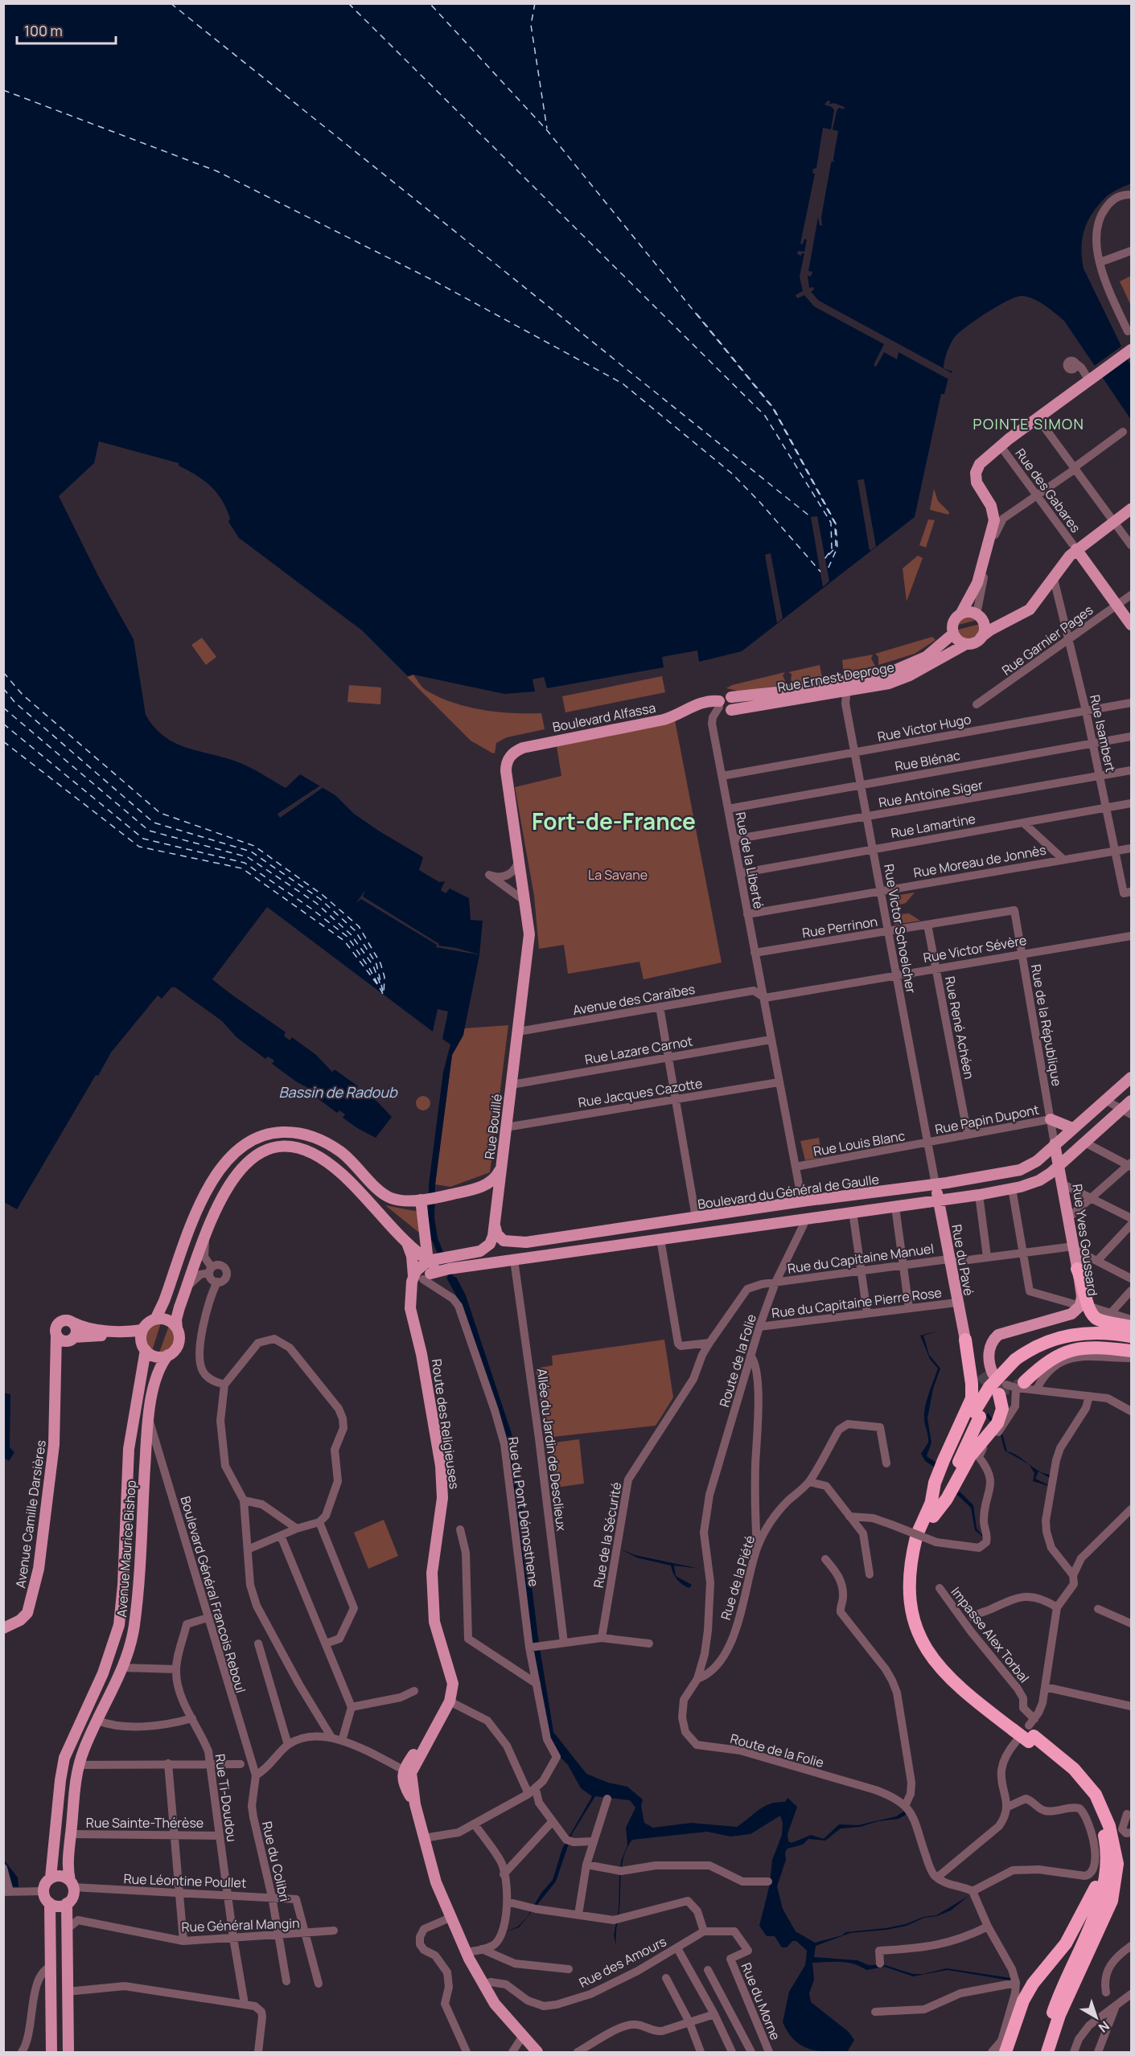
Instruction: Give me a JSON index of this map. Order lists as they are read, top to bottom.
{
  "streets": {
    "main road": [
      "Rue Ernest Deproge",
      "Boulevard Alfassa",
      "Rue Bouillé",
      "Boulevard du Général de Gaulle",
      "Rue Yves Goussard",
      "Rue du Pavé",
      "Route des Religieuses",
      "Avenue Camille Darsières",
      "Avenue Maurice Bishop"
    ],
    "street": [
      "Rue des Gabares",
      "Rue Garnier Pages",
      "Rue Victor Hugo",
      "Rue Isambert",
      "Rue Blénac",
      "Rue Antoine Siger",
      "Rue Lamartine",
      "Rue de la Liberté",
      "Rue Moreau de Jonnès",
      "Rue Perrinon",
      "Rue Victor Schoelcher",
      "Rue Victor Sévère",
      "Avenue des Caraïbes",
      "Rue de la République",
      "Rue René Achéen",
      "Rue Lazare Carnot",
      "Rue Jacques Cazotte",
      "Rue Papin Dupont",
      "Rue Louis Blanc",
      "Rue du Capitaine Manuel",
      "Rue du Capitaine Pierre Rose",
      "Route de la Folie",
      "Allée du Jardin de Desclieux",
      "Rue du Pont Démosthene",
      "Rue de la Sécurité",
      "Rue de la Piété",
      "Boulevard Général Francois Reboul",
      "Impasse Alex Torbal",
      "Rue Ti-Doudou",
      "Rue Sainte-Thérèse",
      "Rue du Colibri",
      "Rue Léontine Poullet",
      "Rue Général Mangin",
      "Rue des Amours",
      "Rue du Morne"
    ]
  },
  "crossings": [
    ["Rue Garnier Pages", "Rue Isambert"],
    ["Rue Ernest Deproge", "Boulevard Alfassa"],
    ["Rue Ernest Deproge", "Rue de la Liberté"],
    ["Rue Ernest Deproge", "Rue Victor Schoelcher"],
    ["Boulevard Alfassa", "Rue de la Liberté"],
    ["Boulevard Alfassa", "Rue Bouillé"],
    ["Rue Victor Hugo", "Rue Isambert"],
    ["Rue Victor Hugo", "Rue de la Liberté"],
    ["Rue Victor Hugo", "Rue Victor Schoelcher"],
    ["Rue Isambert", "Rue Blénac"],
    ["Rue Isambert", "Rue Antoine Siger"],
    ["Rue Isambert", "Rue Lamartine"],
    ["Rue Isambert", "Rue Moreau de Jonnès"],
    ["Rue Blénac", "Rue de la Liberté"],
    ["Rue Blénac", "Rue Victor Schoelcher"],
    ["Rue Antoine Siger", "Rue de la Liberté"],
    ["Rue Antoine Siger", "Rue Victor Schoelcher"],
    ["Rue Lamartine", "Rue de la Liberté"],
    ["Rue Lamartine", "Rue Victor Schoelcher"],
    ["Rue de la Liberté", "Rue Moreau de Jonnès"],
    ["Rue de la Liberté", "Rue Perrinon"],
    ["Rue de la Liberté", "Rue Victor Sévère"],
    ["Rue de la Liberté", "Avenue des Caraïbes"],
    ["Rue de la Liberté", "Rue Lazare Carnot"],
    ["Rue de la Liberté", "Rue Jacques Cazotte"],
    ["Rue de la Liberté", "Rue Louis Blanc"],
    ["Rue de la Liberté", "Boulevard du Général de Gaulle"],
    ["Rue Moreau de Jonnès", "Rue Victor Schoelcher"],
    ["Rue Perrinon", "Rue Victor Schoelcher"],
    ["Rue Perrinon", "Rue de la République"],
    ["Rue Perrinon", "Rue René Achéen"],
    ["Rue Victor Schoelcher", "Rue Victor Sévère"],
    ["Rue Victor Schoelcher", "Rue Papin Dupont"],
    ["Rue Victor Schoelcher", "Rue Louis Blanc"],
    ["Rue Victor Schoelcher", "Boulevard du Général de Gaulle"],
    ["Rue Victor Schoelcher", "Rue du Pavé"],
    ["Rue Victor Sévère", "Rue de la République"],
    ["Rue Victor Sévère", "Rue René Achéen"],
    ["Avenue des Caraïbes", "Rue Bouillé"],
    ["Rue de la République", "Rue Papin Dupont"],
    ["Rue de la République", "Boulevard du Général de Gaulle"],
    ["Rue de la République", "Rue Yves Goussard"],
    ["Rue René Achéen", "Rue Papin Dupont"],
    ["Rue Lazare Carnot", "Rue Bouillé"],
    ["Rue Jacques Cazotte", "Rue Bouillé"],
    ["Rue Papin Dupont", "Rue Louis Blanc"],
    ["Rue Bouillé", "Boulevard du Général de Gaulle"],
    ["Boulevard du Général de Gaulle", "Rue Yves Goussard"],
    ["Boulevard du Général de Gaulle", "Rue du Pavé"],
    ["Rue Yves Goussard", "Rue du Capitaine Manuel"],
    ["Rue du Capitaine Manuel", "Rue du Pavé"],
    ["Rue du Capitaine Manuel", "Route de la Folie"],
    ["Rue du Capitaine Manuel", "Rue de la Sécurité"],
    ["Rue du Pavé", "Rue du Capitaine Pierre Rose"],
    ["Rue du Capitaine Pierre Rose", "Route de la Folie"],
    ["Route de la Folie", "Rue de la Piété"],
    ["Route des Religieuses", "Rue du Pont Démosthene"],
    ["Avenue Maurice Bishop", "Boulevard Général Francois Reboul"],
    ["Avenue Maurice Bishop", "Rue Sainte-Thérèse"],
    ["Avenue Maurice Bishop", "Rue Léontine Poullet"],
    ["Boulevard Général Francois Reboul", "Rue Ti-Doudou"],
    ["Boulevard Général Francois Reboul", "Rue du Colibri"],
    ["Rue Ti-Doudou", "Rue Sainte-Thérèse"],
    ["Rue Ti-Doudou", "Rue Léontine Poullet"],
    ["Rue Ti-Doudou", "Rue Général Mangin"],
    ["Rue du Colibri", "Rue Léontine Poullet"],
    ["Rue du Colibri", "Rue Général Mangin"],
    ["Rue Léontine Poullet", "Rue Général Mangin"],
    ["Rue des Amours", "Rue du Morne"]
  ],
  "districts": ["POINTE SIMON", "Fort-de-France"],
  "water": ["Bassin de Radoub"],
  "parks": ["La Savane"],
  "scale_bar": "100 m",
  "north": "bottom right"
}
